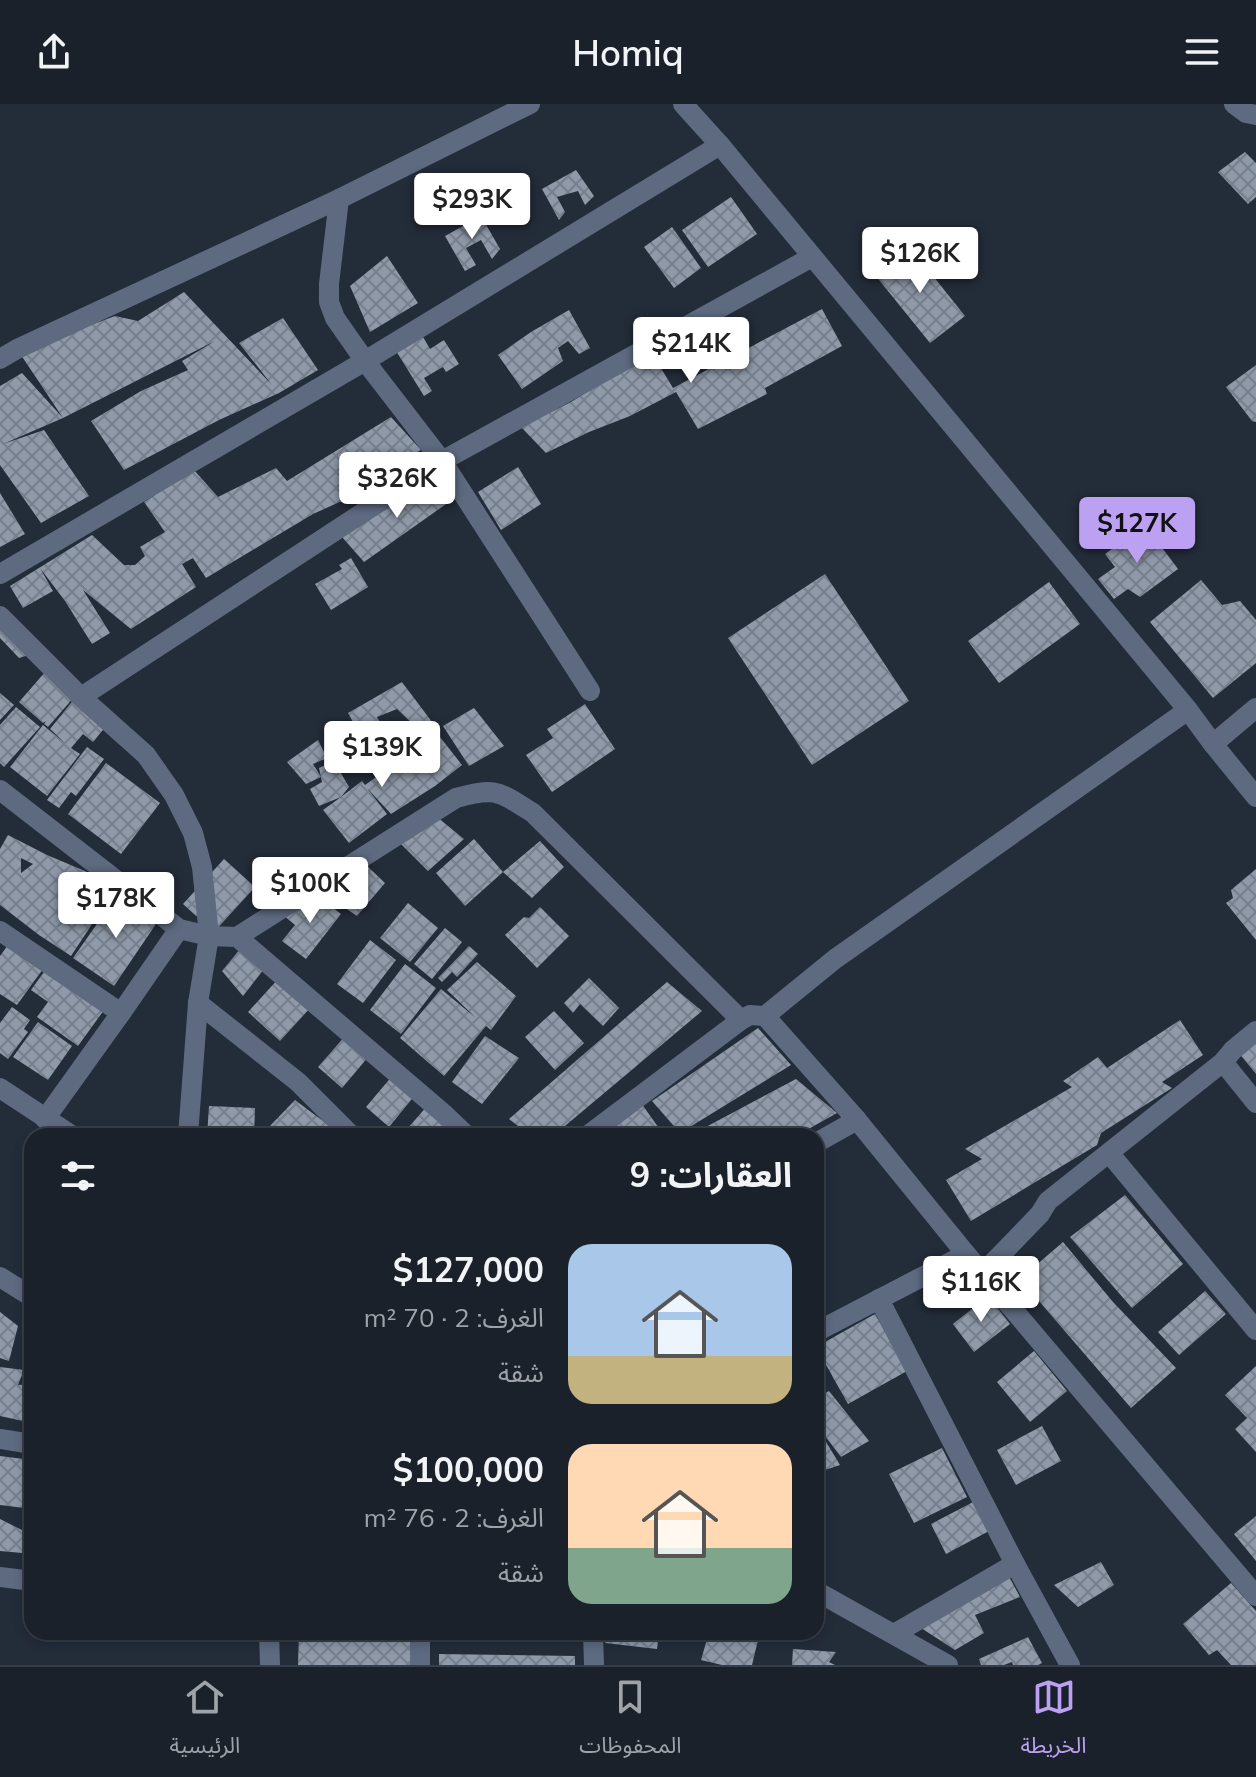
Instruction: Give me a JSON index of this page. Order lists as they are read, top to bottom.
{
  "page": {
    "header": "Homiq",
    "price": [
      "$293K",
      "$126K",
      "$214K",
      "$326K",
      "$127K",
      "$139K",
      "$100K",
      "$178K",
      "$116K"
    ],
    "heading": "العقارات: 9",
    "list": [
      {
        "name": "$127,000",
        "note": "الغرف: 2 · 70 m² · شقة"
      },
      {
        "name": "$100,000",
        "note": "الغرف: 2 · 76 m² · شقة"
      }
    ],
    "tabs": ["الخريطة", "المحفوظات", "الرئيسية"]
  }
}
